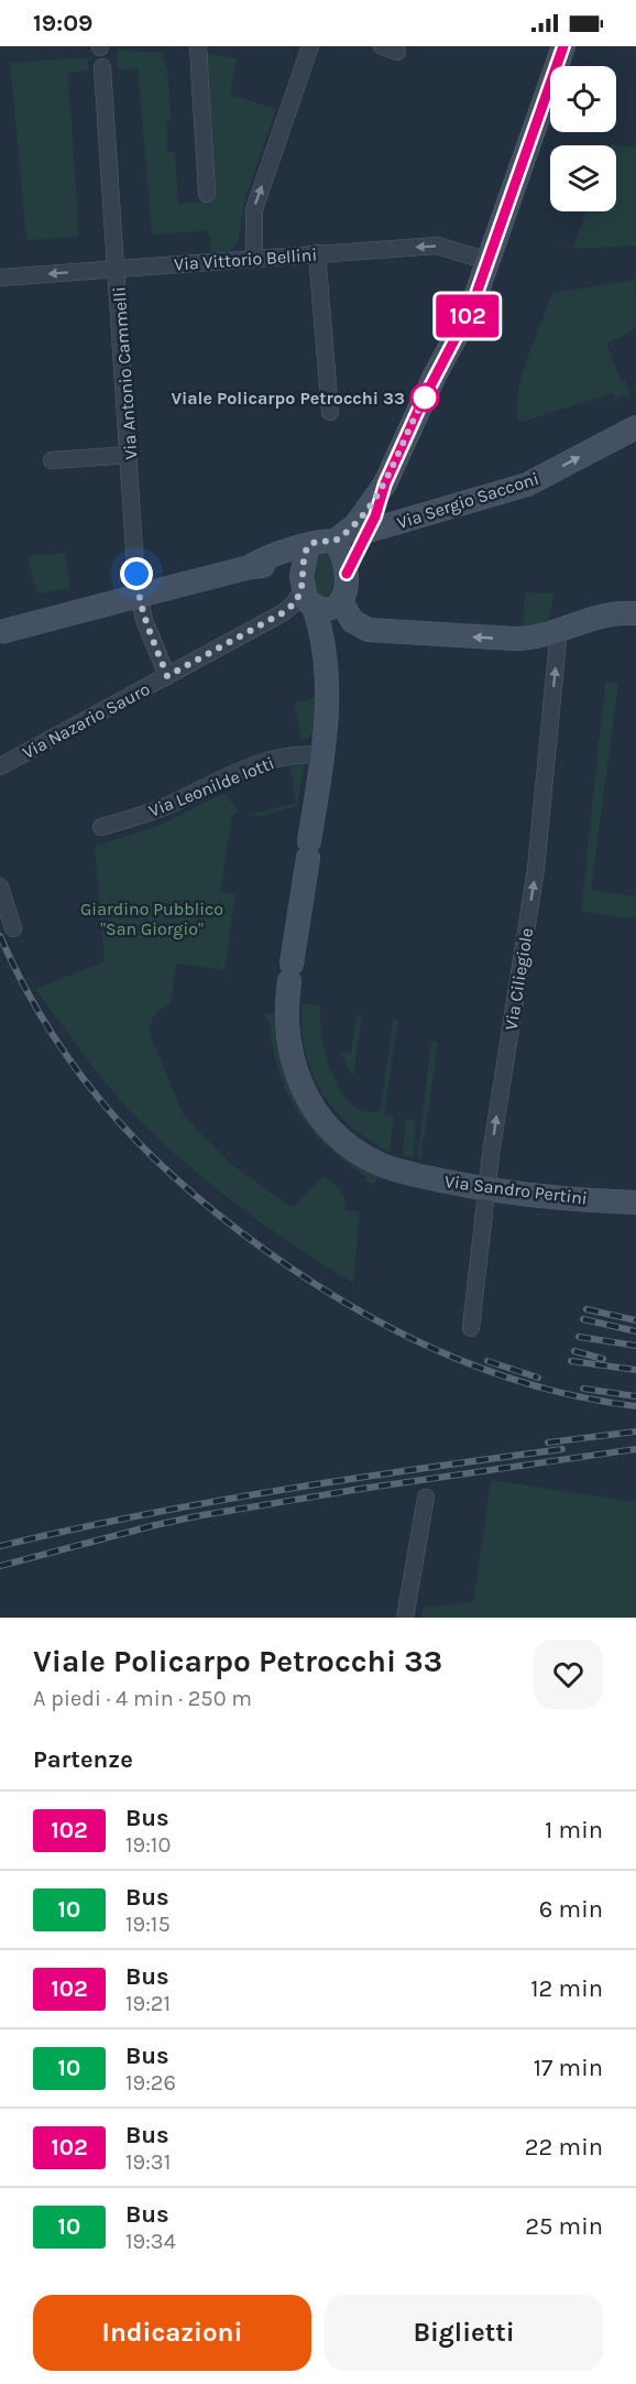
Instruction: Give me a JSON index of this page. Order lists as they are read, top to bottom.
{
  "streets": {
    "main road": ["Via Sergio Sacconi", "Via Sandro Pertini"],
    "street": [
      "Via Vittorio Bellini",
      "Via Antonio Cammelli",
      "Via Nazario Sauro",
      "Via Leonilde Iotti",
      "Via Ciliegiole"
    ]
  },
  "crossings": [
    ["Via Vittorio Bellini", "Via Antonio Cammelli"],
    ["Via Antonio Cammelli", "Via Nazario Sauro"],
    ["Via Nazario Sauro", "Via Sandro Pertini"],
    ["Via Leonilde Iotti", "Via Sandro Pertini"],
    ["Via Ciliegiole", "Via Sandro Pertini"]
  ],
  "one_way": ["Via Vittorio Bellini", "Via Sergio Sacconi", "Via Ciliegiole"],
  "parks": ["Giardino Pubblico \"San Giorgio\""],
  "places": ["Viale Policarpo Petrocchi 33"],
  "lines": ["bus line 102"],
  "page": {
    "status": "19:09",
    "on_map": "102",
    "heading": [
      ["Viale Policarpo Petrocchi 33", "A piedi · 4 min · 250 m"],
      "Partenze"
    ],
    "list": [
      {
        "mark": "102",
        "name": "Bus",
        "note": "19:10",
        "value": "1 min"
      },
      {
        "mark": "10",
        "name": "Bus",
        "note": "19:15",
        "value": "6 min"
      },
      {
        "mark": "102",
        "name": "Bus",
        "note": "19:21",
        "value": "12 min"
      },
      {
        "mark": "10",
        "name": "Bus",
        "note": "19:26",
        "value": "17 min"
      },
      {
        "mark": "102",
        "name": "Bus",
        "note": "19:31",
        "value": "22 min"
      },
      {
        "mark": "10",
        "name": "Bus",
        "note": "19:34",
        "value": "25 min"
      }
    ],
    "buttons": ["Indicazioni", "Biglietti"]
  }
}
